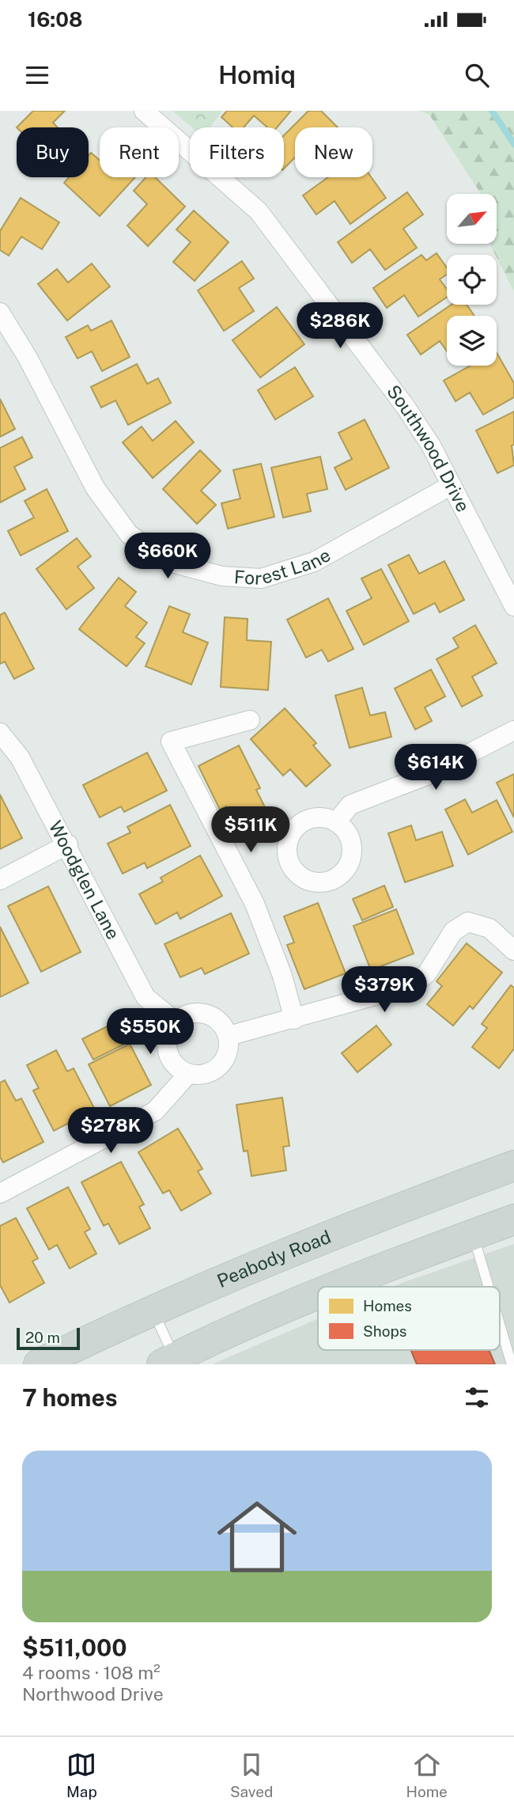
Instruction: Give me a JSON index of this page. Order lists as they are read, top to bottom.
{
  "streets": {
    "main road": ["Peabody Road"],
    "street": ["Southwood Drive", "Forest Lane", "Woodglen Lane"]
  },
  "crossings": [
    ["Southwood Drive", "Forest Lane"]
  ],
  "legend": ["Homes", "Shops"],
  "scale_bar": "20 m",
  "north": "top right",
  "page": {
    "status": "16:08",
    "header": "Homiq",
    "chip": [
      "Buy",
      "Rent",
      "Filters",
      "New"
    ],
    "price": [
      "$286K",
      "$660K",
      "$614K",
      "$511K",
      "$379K",
      "$550K",
      "$278K"
    ],
    "scale": "20 m",
    "heading": "7 homes",
    "list": [
      {
        "name": "$511,000",
        "note": "4 rooms · 108 m² · Northwood Drive"
      }
    ],
    "tabs": ["Map", "Saved", "Home"]
  }
}
